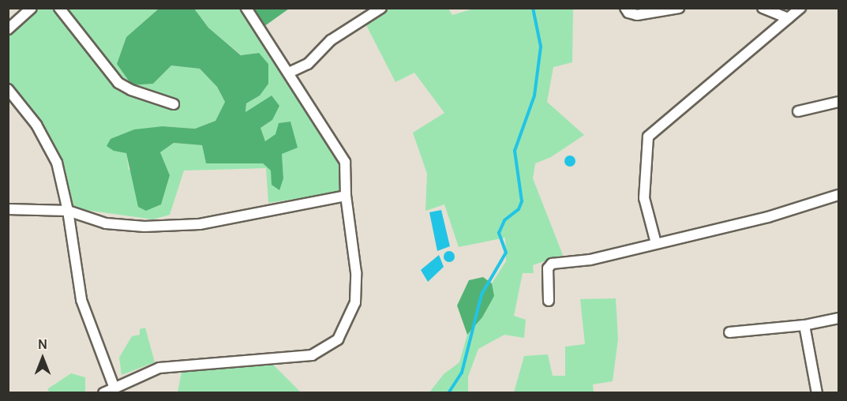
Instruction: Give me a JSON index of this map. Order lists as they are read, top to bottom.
{
  "north": "top"
}
